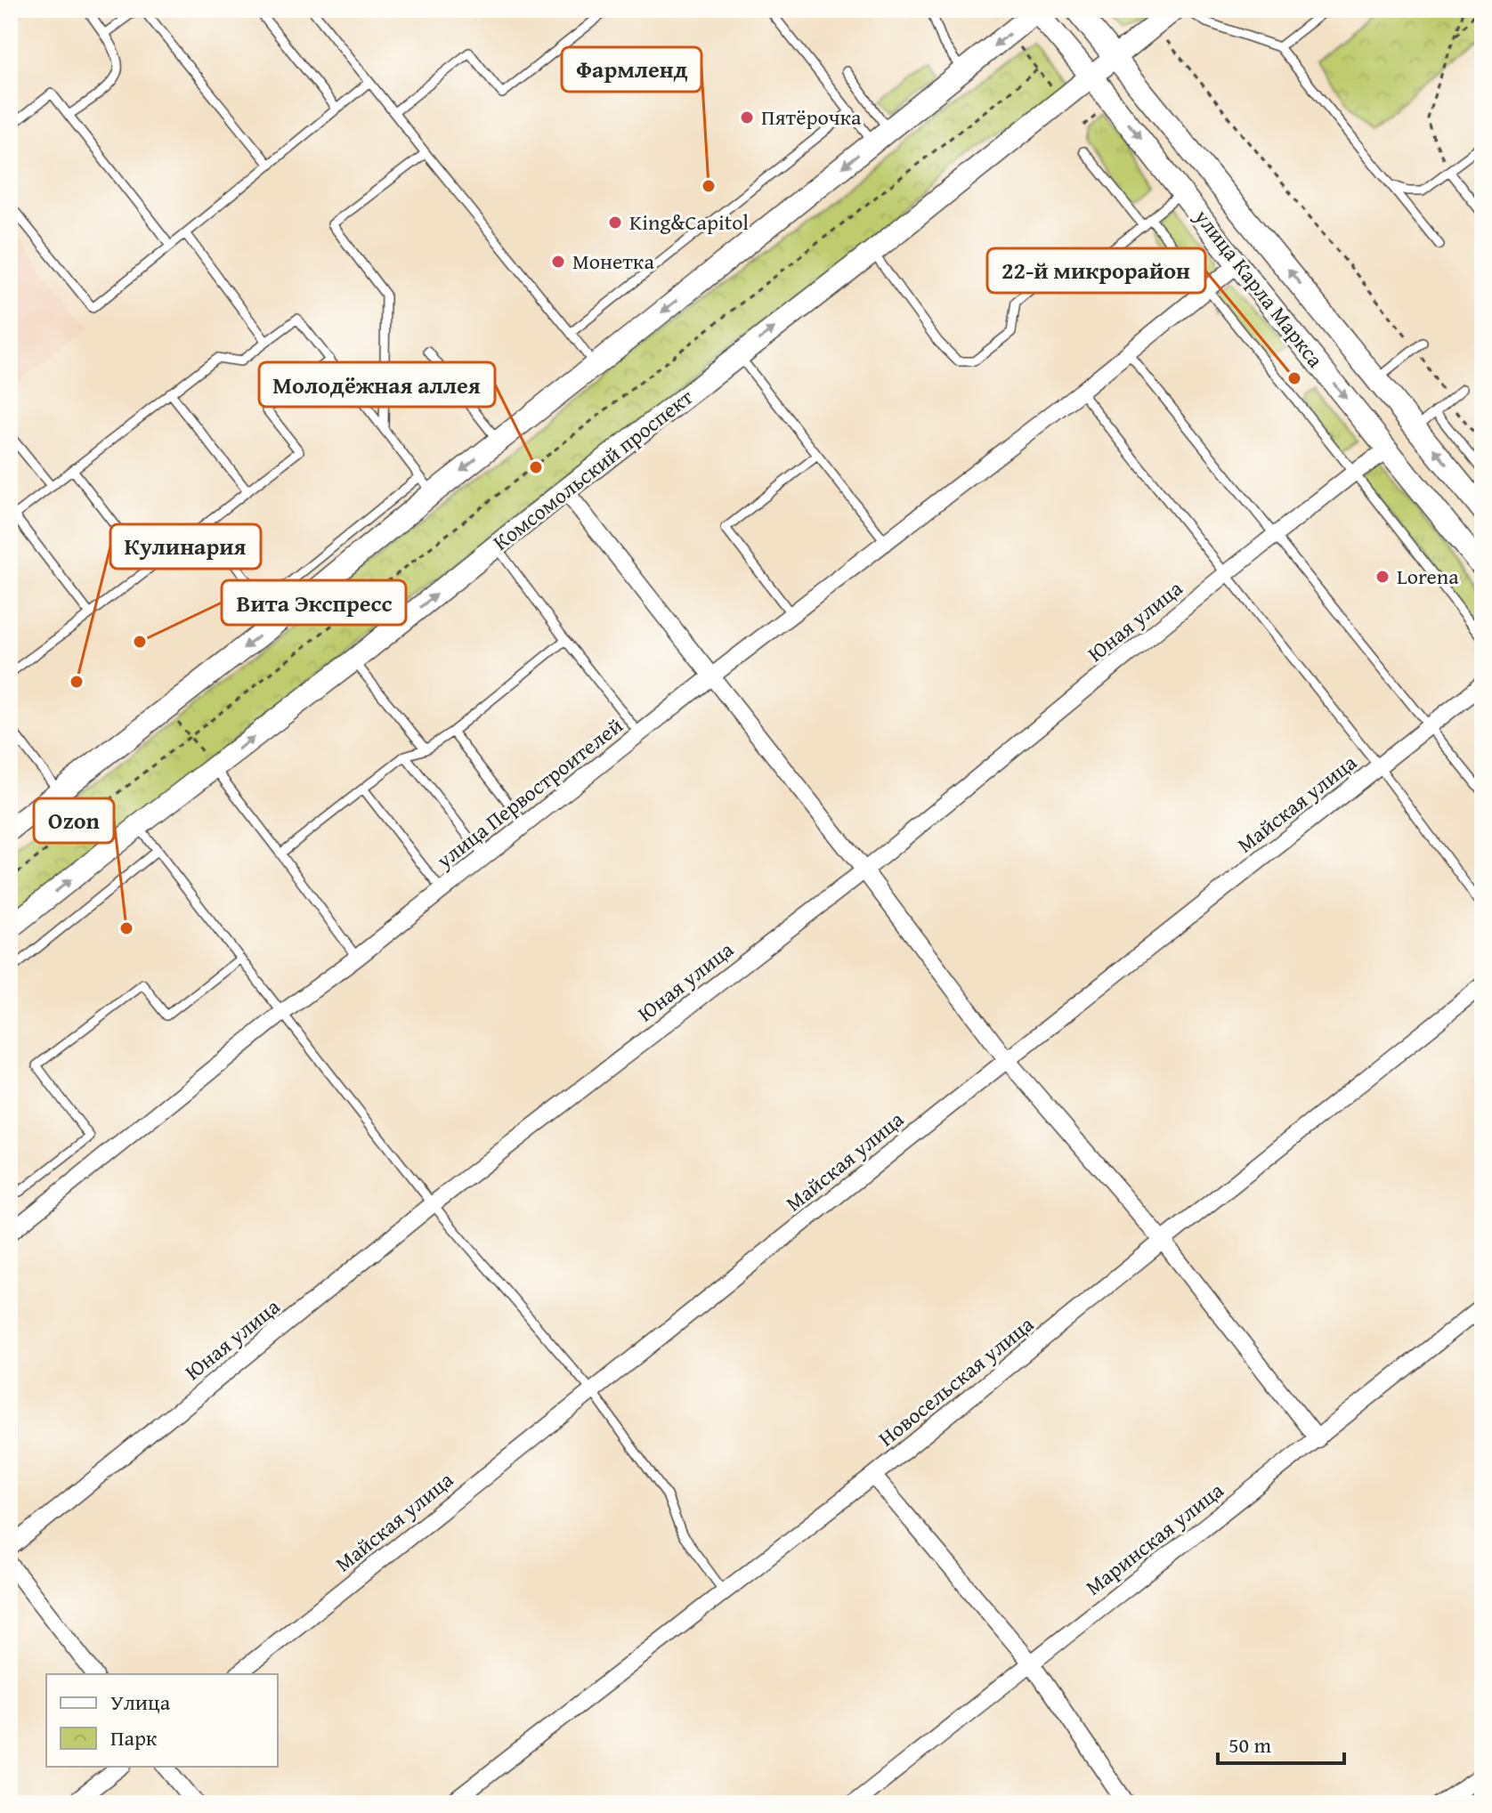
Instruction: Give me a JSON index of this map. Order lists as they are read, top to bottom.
{
  "streets": {
    "main road": ["улица Карла Маркса", "Комсомольский проспект"],
    "street": [
      "Юная улица",
      "улица Первостроителей",
      "Майская улица",
      "Новосельская улица",
      "Маринская улица"
    ]
  },
  "crossings": [
    ["улица Карла Маркса", "Комсомольский проспект"],
    ["улица Карла Маркса", "Юная улица"],
    ["улица Карла Маркса", "улица Первостроителей"]
  ],
  "places": [
    "Пятёрочка",
    "Фармленд",
    "King&Capitol",
    "Монетка",
    "22-й микрорайон",
    "Молодёжная аллея",
    "Lorena",
    "Вита Экспресс",
    "Кулинария",
    "Ozon"
  ],
  "legend": ["Улица", "Парк"],
  "scale_bar": "50 m"
}
